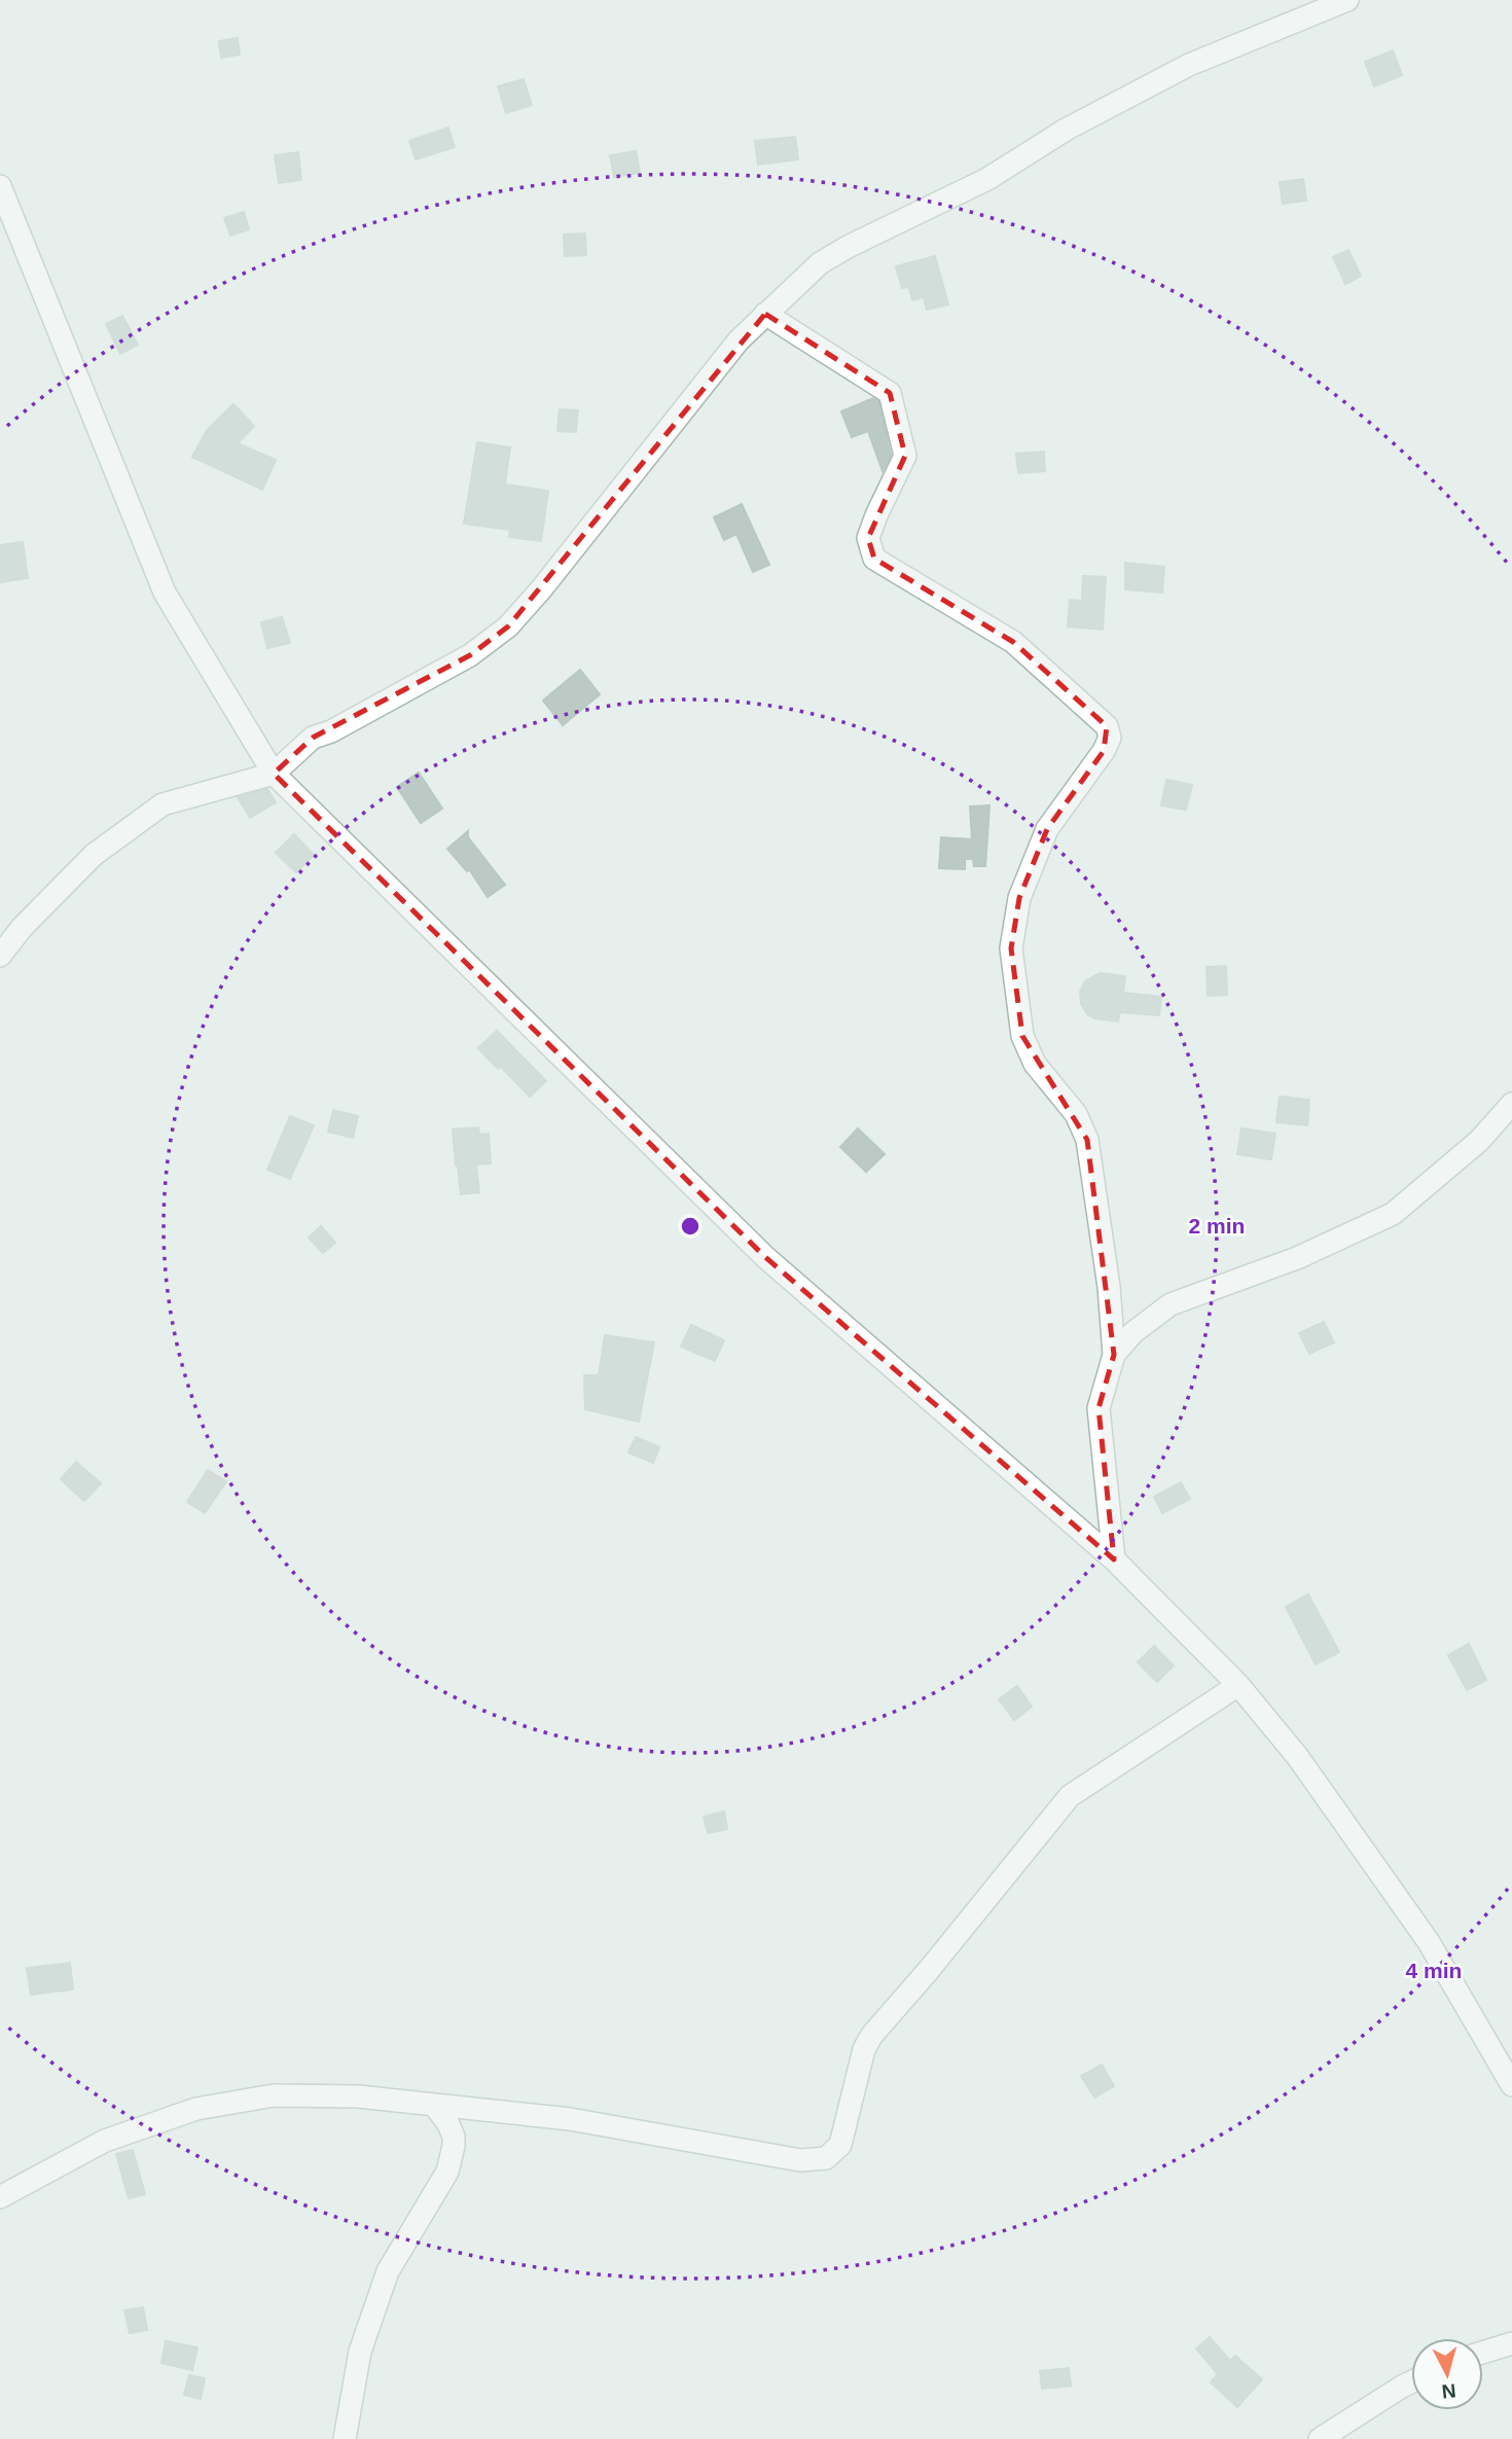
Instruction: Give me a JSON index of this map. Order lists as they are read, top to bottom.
{
  "north": "bottom",
  "rings": ["2 min", "4 min"]
}
